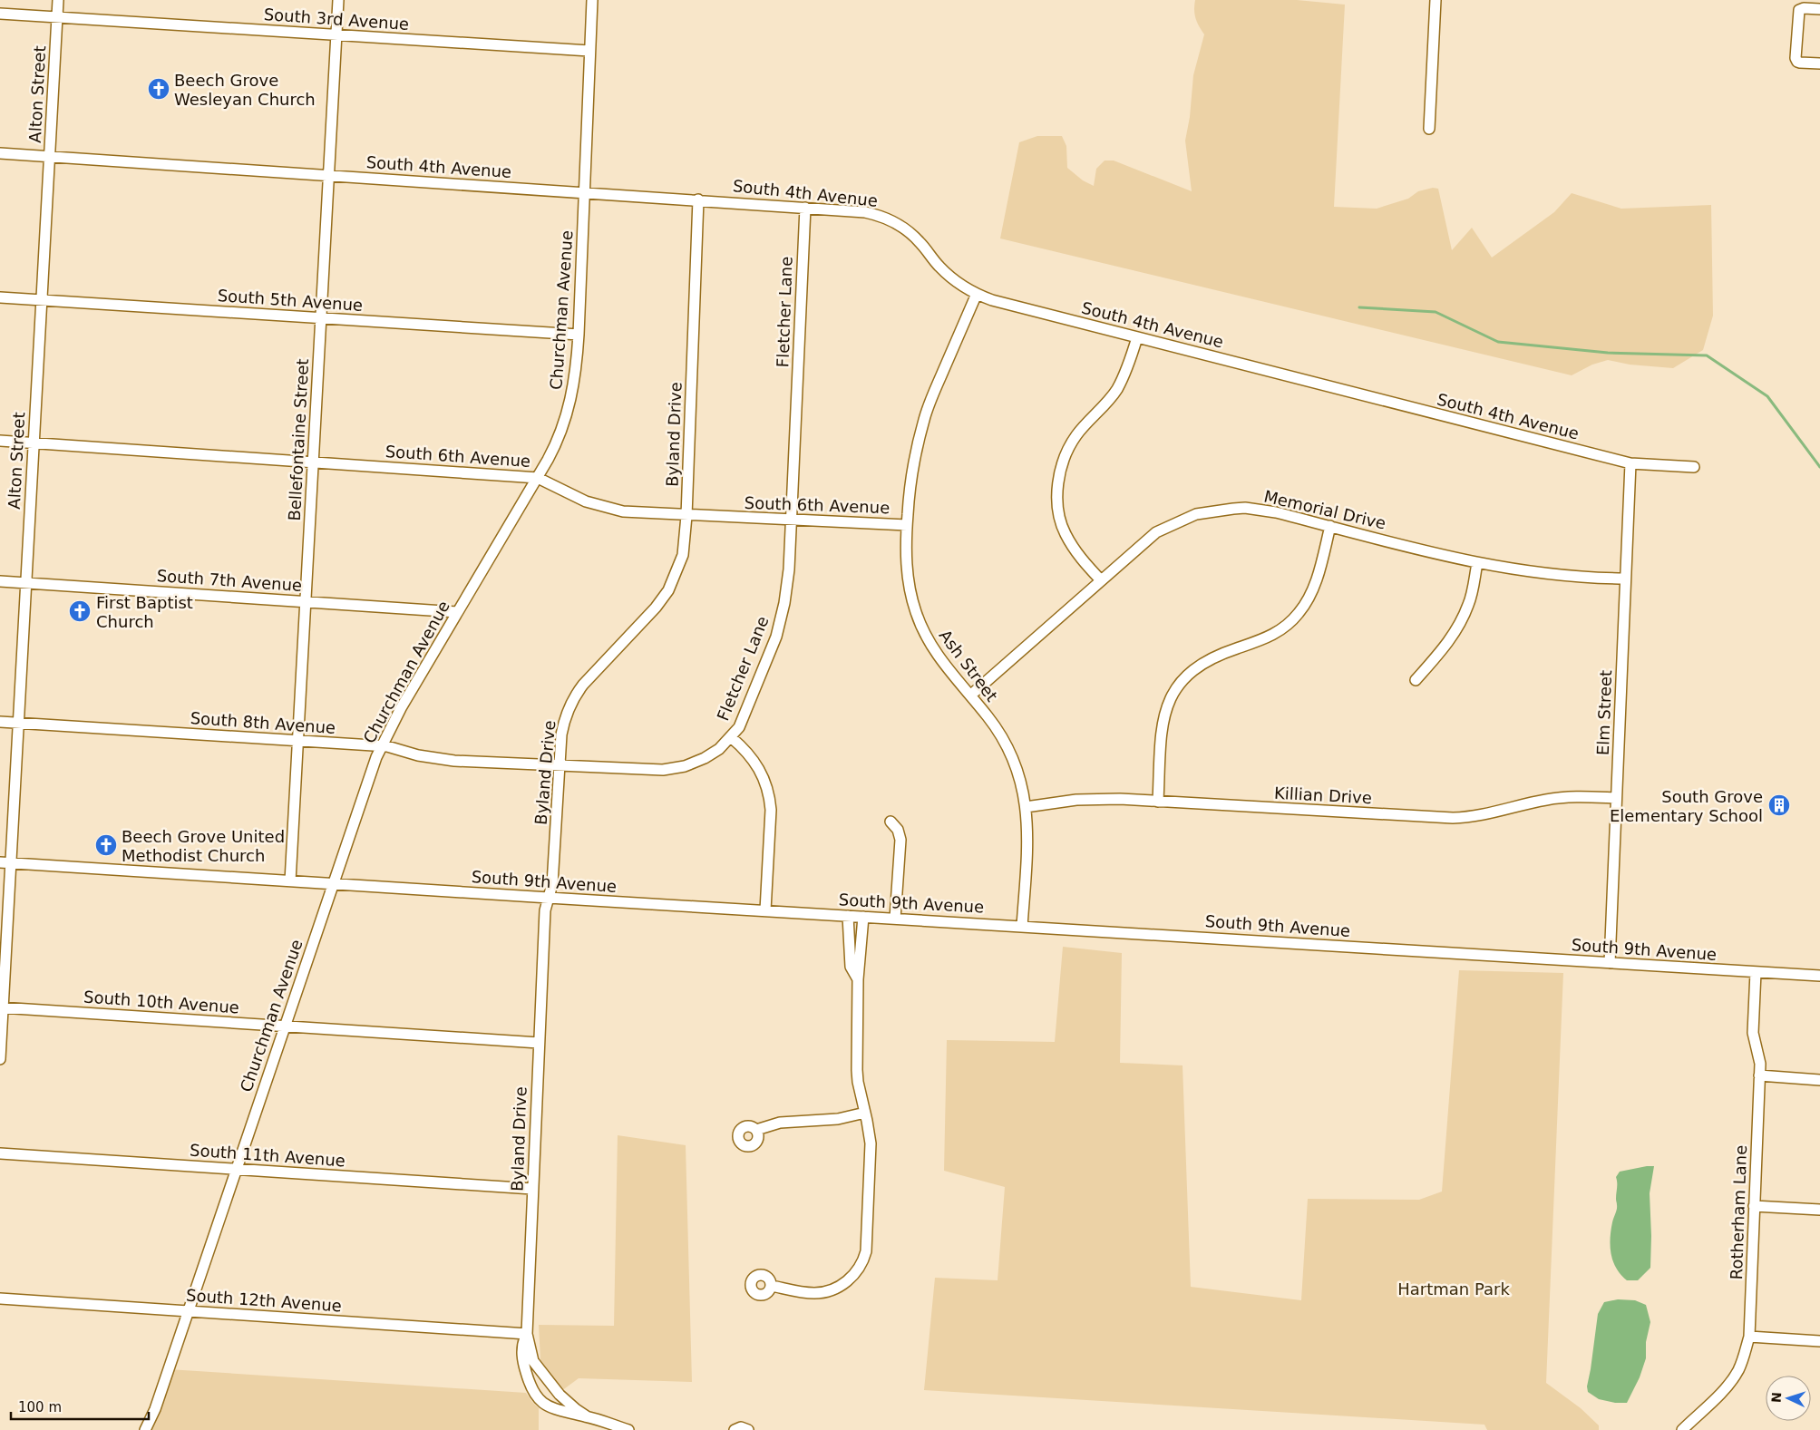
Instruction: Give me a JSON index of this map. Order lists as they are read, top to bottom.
{
  "streets": {
    "street": [
      "South 3rd Avenue",
      "Alton Street",
      "South 4th Avenue",
      "South 5th Avenue",
      "Churchman Avenue",
      "Fletcher Lane",
      "Byland Drive",
      "Bellefontaine Street",
      "South 6th Avenue",
      "Memorial Drive",
      "South 7th Avenue",
      "Ash Street",
      "Elm Street",
      "South 8th Avenue",
      "Killian Drive",
      "South 9th Avenue",
      "South 10th Avenue",
      "South 11th Avenue",
      "Rotherham Lane",
      "South 12th Avenue"
    ]
  },
  "crossings": [
    ["South 3rd Avenue", "Alton Street"],
    ["South 3rd Avenue", "Churchman Avenue"],
    ["South 3rd Avenue", "Bellefontaine Street"],
    ["Alton Street", "South 4th Avenue"],
    ["Alton Street", "South 5th Avenue"],
    ["Alton Street", "South 6th Avenue"],
    ["Alton Street", "South 7th Avenue"],
    ["Alton Street", "South 8th Avenue"],
    ["Alton Street", "South 9th Avenue"],
    ["Alton Street", "South 10th Avenue"],
    ["South 4th Avenue", "Churchman Avenue"],
    ["South 4th Avenue", "Fletcher Lane"],
    ["South 4th Avenue", "Byland Drive"],
    ["South 4th Avenue", "Bellefontaine Street"],
    ["South 4th Avenue", "Ash Street"],
    ["South 4th Avenue", "Elm Street"],
    ["South 5th Avenue", "Churchman Avenue"],
    ["South 5th Avenue", "Bellefontaine Street"],
    ["Churchman Avenue", "South 6th Avenue"],
    ["Churchman Avenue", "South 7th Avenue"],
    ["Churchman Avenue", "South 8th Avenue"],
    ["Churchman Avenue", "South 9th Avenue"],
    ["Churchman Avenue", "South 10th Avenue"],
    ["Churchman Avenue", "South 11th Avenue"],
    ["Churchman Avenue", "South 12th Avenue"],
    ["Fletcher Lane", "South 6th Avenue"],
    ["Fletcher Lane", "South 8th Avenue"],
    ["Fletcher Lane", "South 9th Avenue"],
    ["Byland Drive", "South 6th Avenue"],
    ["Byland Drive", "South 8th Avenue"],
    ["Byland Drive", "South 9th Avenue"],
    ["Byland Drive", "South 10th Avenue"],
    ["Byland Drive", "South 11th Avenue"],
    ["Byland Drive", "South 12th Avenue"],
    ["Bellefontaine Street", "South 6th Avenue"],
    ["Bellefontaine Street", "South 7th Avenue"],
    ["Bellefontaine Street", "South 8th Avenue"],
    ["Bellefontaine Street", "South 9th Avenue"],
    ["South 6th Avenue", "Ash Street"],
    ["Memorial Drive", "Ash Street"],
    ["Memorial Drive", "Elm Street"],
    ["Ash Street", "Killian Drive"],
    ["Ash Street", "South 9th Avenue"],
    ["Elm Street", "Killian Drive"],
    ["Elm Street", "South 9th Avenue"],
    ["South 9th Avenue", "Rotherham Lane"]
  ],
  "parks": ["Hartman Park"],
  "places": {
    "church": ["Beech Grove Wesleyan Church", "First Baptist Church", "Beech Grove United Methodist Church"],
    "building": ["South Grove Elementary School"]
  },
  "scale_bar": "100 m",
  "north": "left"
}
